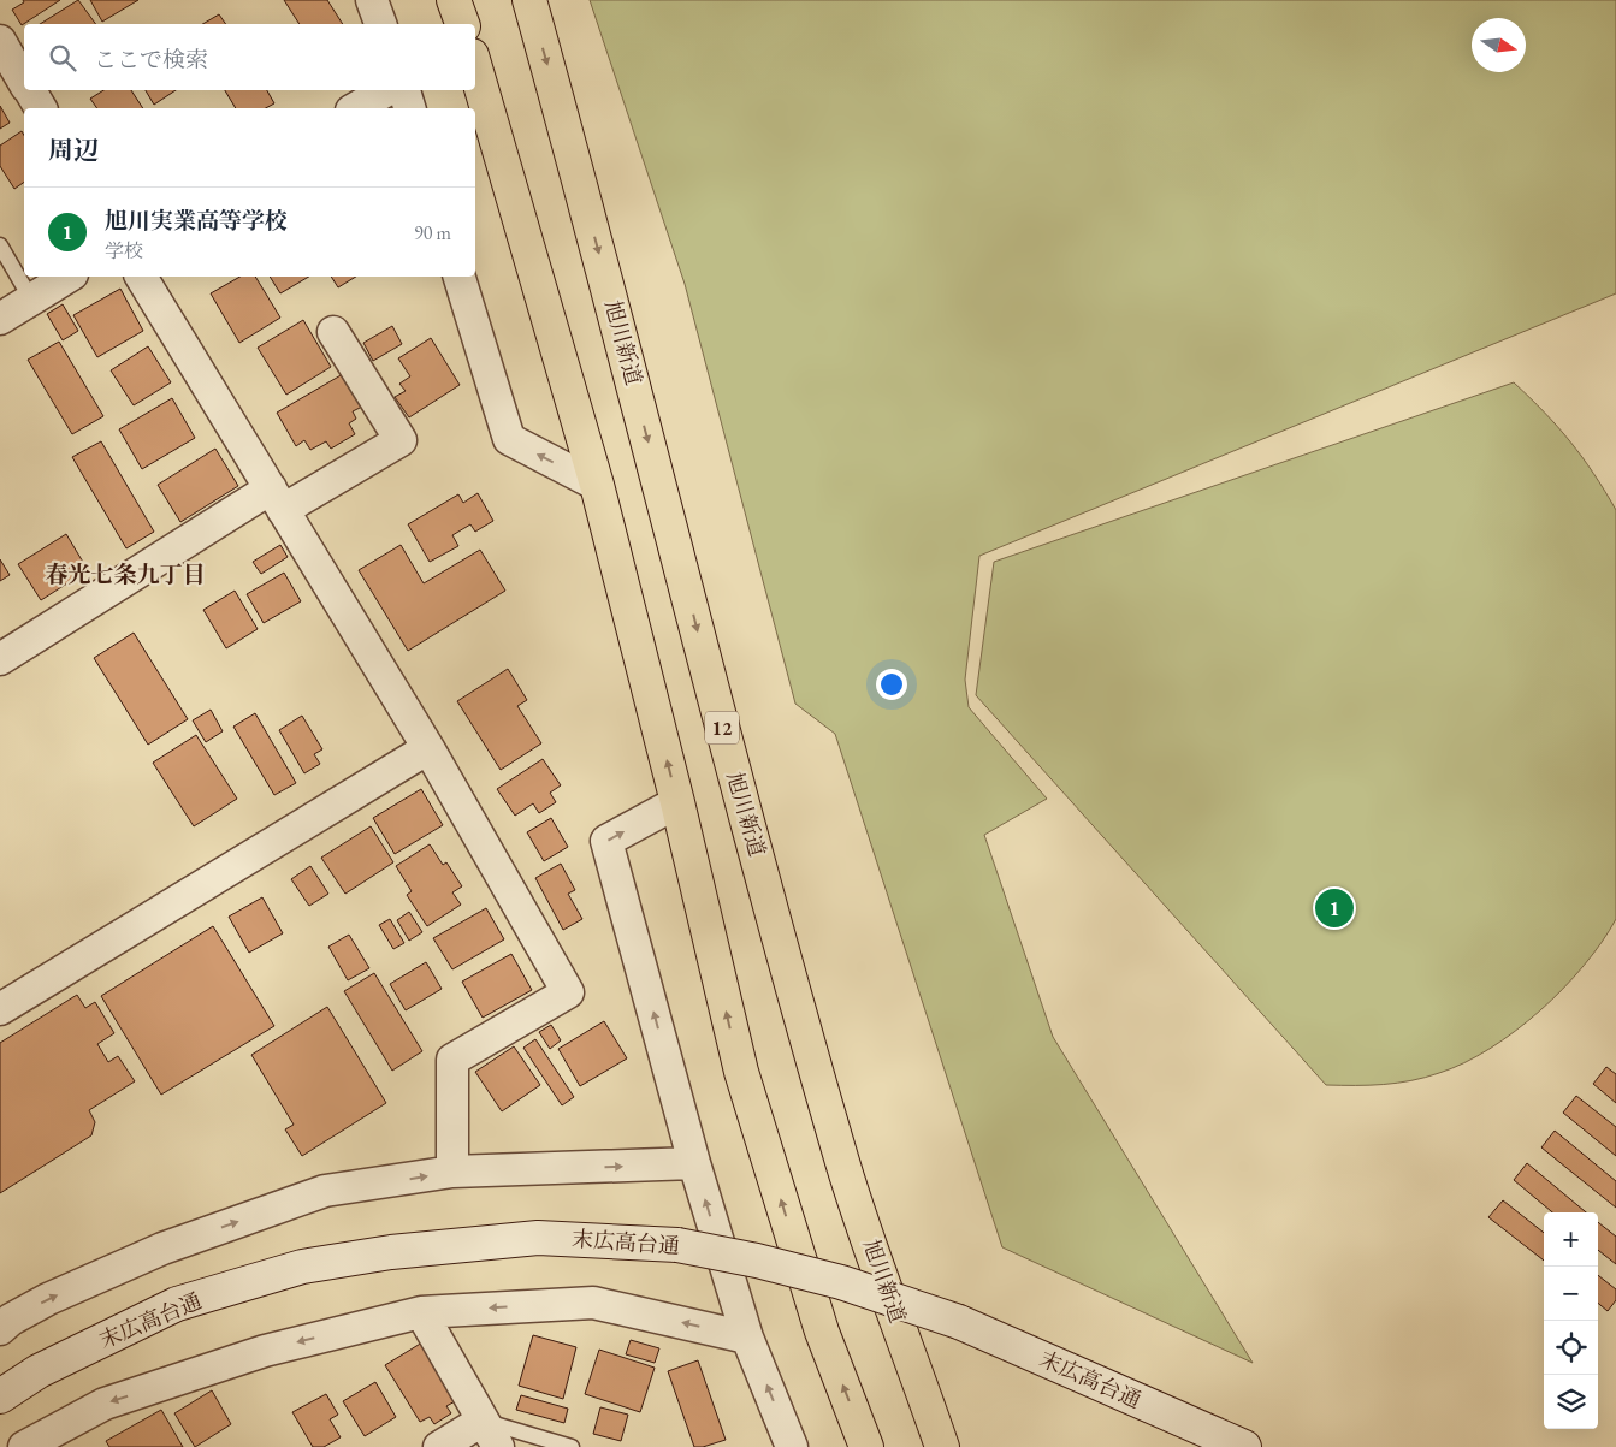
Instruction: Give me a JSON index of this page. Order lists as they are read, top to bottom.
{
  "streets": {
    "highway": ["旭川新道", "12"],
    "street": ["末広高台通"]
  },
  "districts": ["春光七条九丁目"],
  "north": "right",
  "page": {
    "search": "ここで検索",
    "heading": "周辺",
    "list": [
      {
        "mark": "1",
        "name": "旭川実業高等学校",
        "note": "学校",
        "value": "90 m"
      }
    ],
    "pins": "1",
    "map_buttons": ["+", "−"]
  }
}
